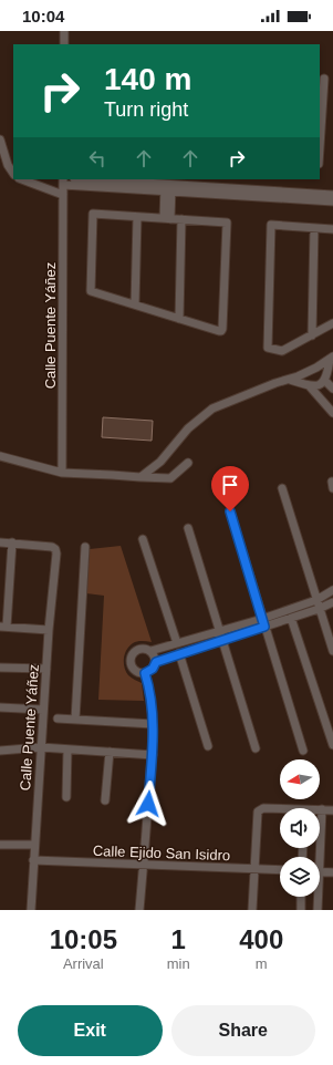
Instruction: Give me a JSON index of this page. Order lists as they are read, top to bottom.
{
  "streets": {
    "street": ["Calle Puente Yáñez", "Calle Ejido San Isidro"]
  },
  "crossings": [
    ["Calle Puente Yáñez", "Calle Ejido San Isidro"]
  ],
  "north": "left",
  "page": {
    "status": "10:04",
    "turn": ["140 m", "Turn right"],
    "eta": [
      "10:05",
      "Arrival",
      "1",
      "min",
      "400",
      "m"
    ],
    "buttons": ["Exit", "Share"]
  }
}
